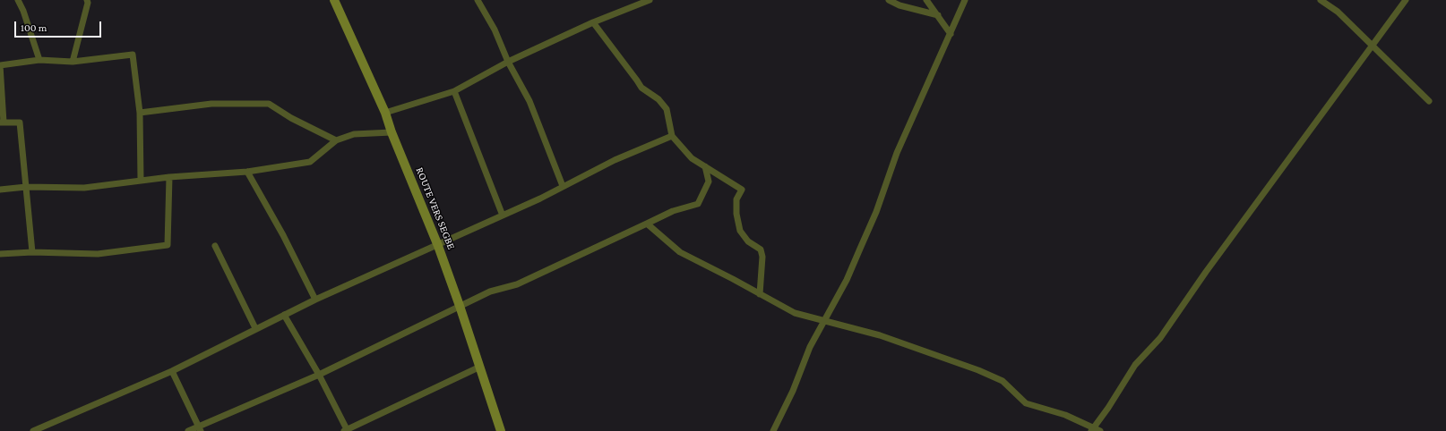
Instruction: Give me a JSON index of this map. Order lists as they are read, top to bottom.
{
  "streets": {
    "main road": ["ROUTE VERS SEGBE"]
  },
  "scale_bar": "100 m"
}
